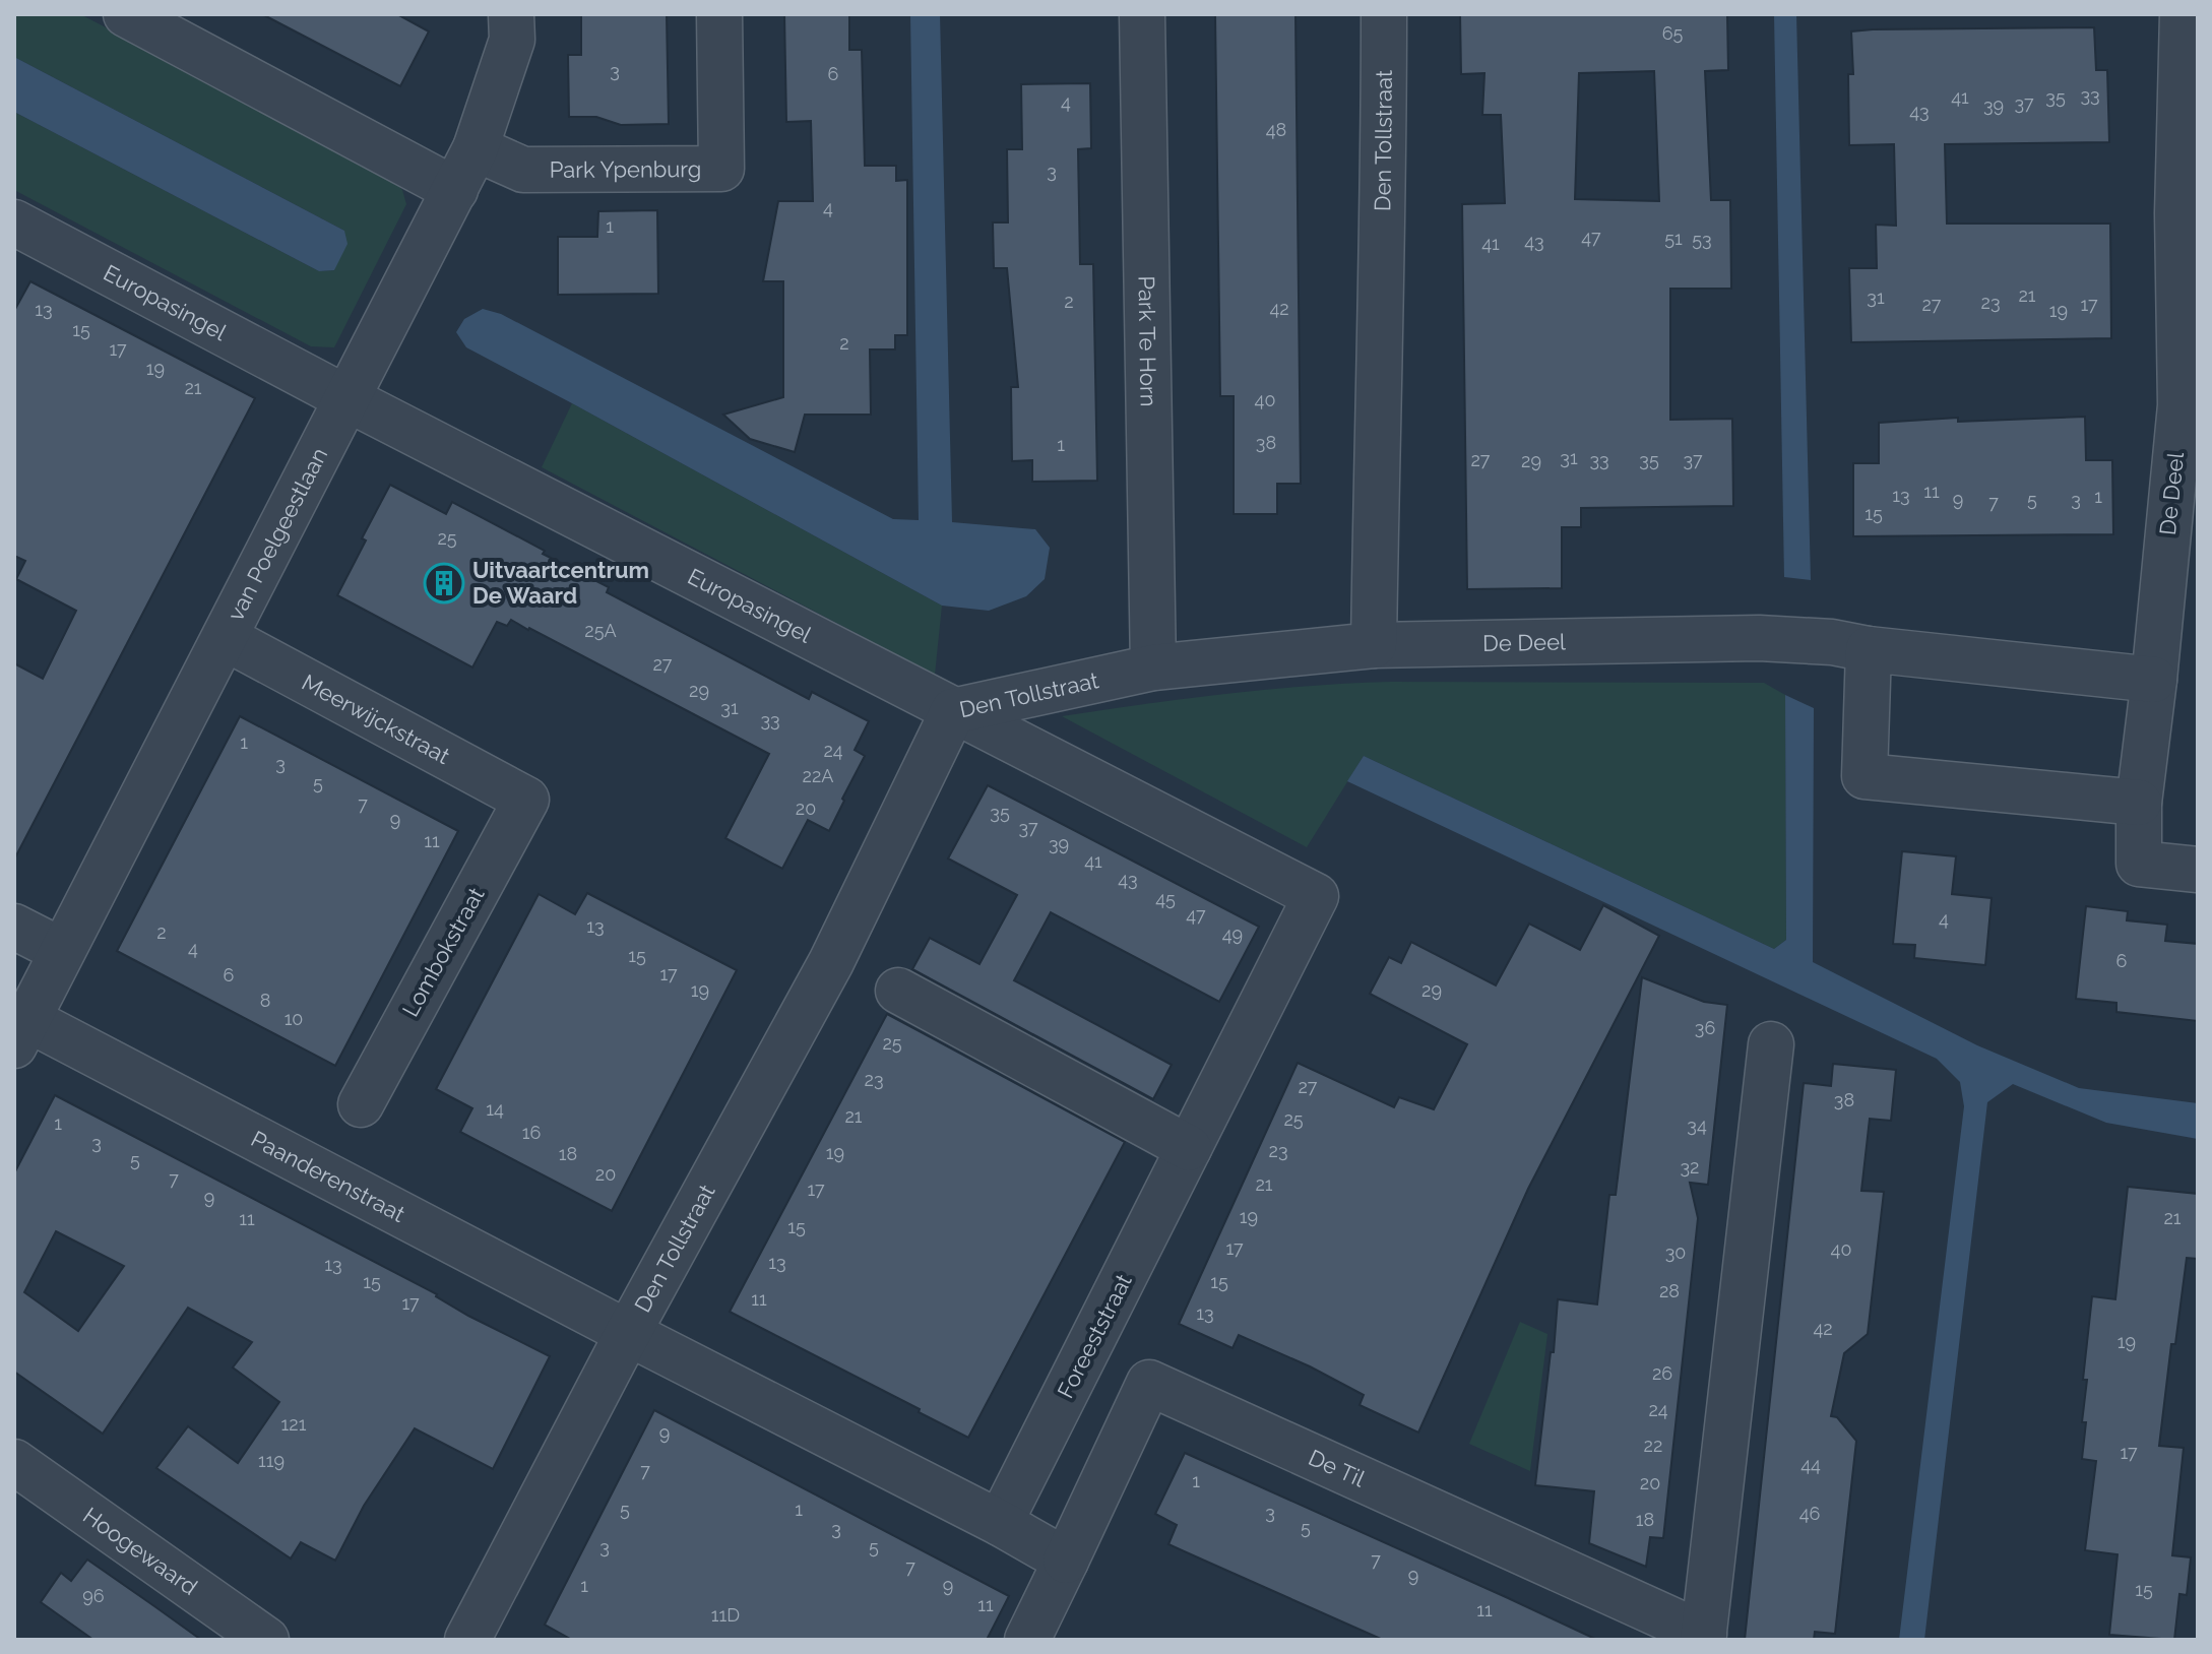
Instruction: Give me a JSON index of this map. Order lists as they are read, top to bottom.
{
  "streets": {
    "street": [
      "Den Tollstraat",
      "Park Ypenburg",
      "Europasingel",
      "Park Te Horn",
      "De Deel",
      "van Poelgeestlaan",
      "Meerwijckstraat",
      "Lombokstraat",
      "Paanderenstraat",
      "Foreeststraat",
      "De Til",
      "Hoogewaard"
    ]
  },
  "crossings": [
    ["Den Tollstraat", "Europasingel"],
    ["Den Tollstraat", "Park Te Horn"],
    ["Den Tollstraat", "De Deel"],
    ["Den Tollstraat", "Paanderenstraat"],
    ["Park Ypenburg", "van Poelgeestlaan"],
    ["Europasingel", "van Poelgeestlaan"],
    ["Europasingel", "Foreeststraat"],
    ["van Poelgeestlaan", "Meerwijckstraat"],
    ["van Poelgeestlaan", "Paanderenstraat"],
    ["Meerwijckstraat", "Lombokstraat"]
  ],
  "places": {
    "building": ["Uitvaartcentrum De Waard"]
  },
  "house_numbers": [
    "65",
    "3",
    "6",
    "33",
    "41",
    "35",
    "4",
    "37",
    "39",
    "43",
    "48",
    "3",
    "4",
    "1",
    "47",
    "51",
    "53",
    "43",
    "41",
    "21",
    "31",
    "2",
    "23",
    "27",
    "17",
    "42",
    "13",
    "19",
    "15",
    "2",
    "17",
    "19",
    "21",
    "40",
    "38",
    "1",
    "31",
    "27",
    "33",
    "35",
    "37",
    "29",
    "11",
    "13",
    "1",
    "9",
    "5",
    "3",
    "7",
    "15",
    "25",
    "25A",
    "27",
    "29",
    "31",
    "33",
    "1",
    "24",
    "3",
    "22A",
    "5",
    "7",
    "20",
    "35",
    "9",
    "37",
    "11",
    "39",
    "41",
    "43",
    "45",
    "47",
    "4",
    "13",
    "2",
    "49",
    "4",
    "15",
    "6",
    "17",
    "6",
    "19",
    "29",
    "8",
    "10",
    "36",
    "25",
    "23",
    "27",
    "38",
    "14",
    "21",
    "25",
    "1",
    "34",
    "16",
    "3",
    "23",
    "19",
    "18",
    "5",
    "32",
    "20",
    "7",
    "21",
    "17",
    "9",
    "19",
    "21",
    "11",
    "15",
    "17",
    "40",
    "30",
    "13",
    "13",
    "15",
    "15",
    "28",
    "11",
    "17",
    "13",
    "42",
    "19",
    "26",
    "24",
    "121",
    "9",
    "22",
    "17",
    "119",
    "44",
    "7",
    "1",
    "20",
    "5",
    "1",
    "3",
    "46",
    "18",
    "5",
    "3",
    "3",
    "5",
    "7",
    "7",
    "9",
    "1",
    "9",
    "15",
    "96",
    "11",
    "11",
    "11D"
  ]
}
